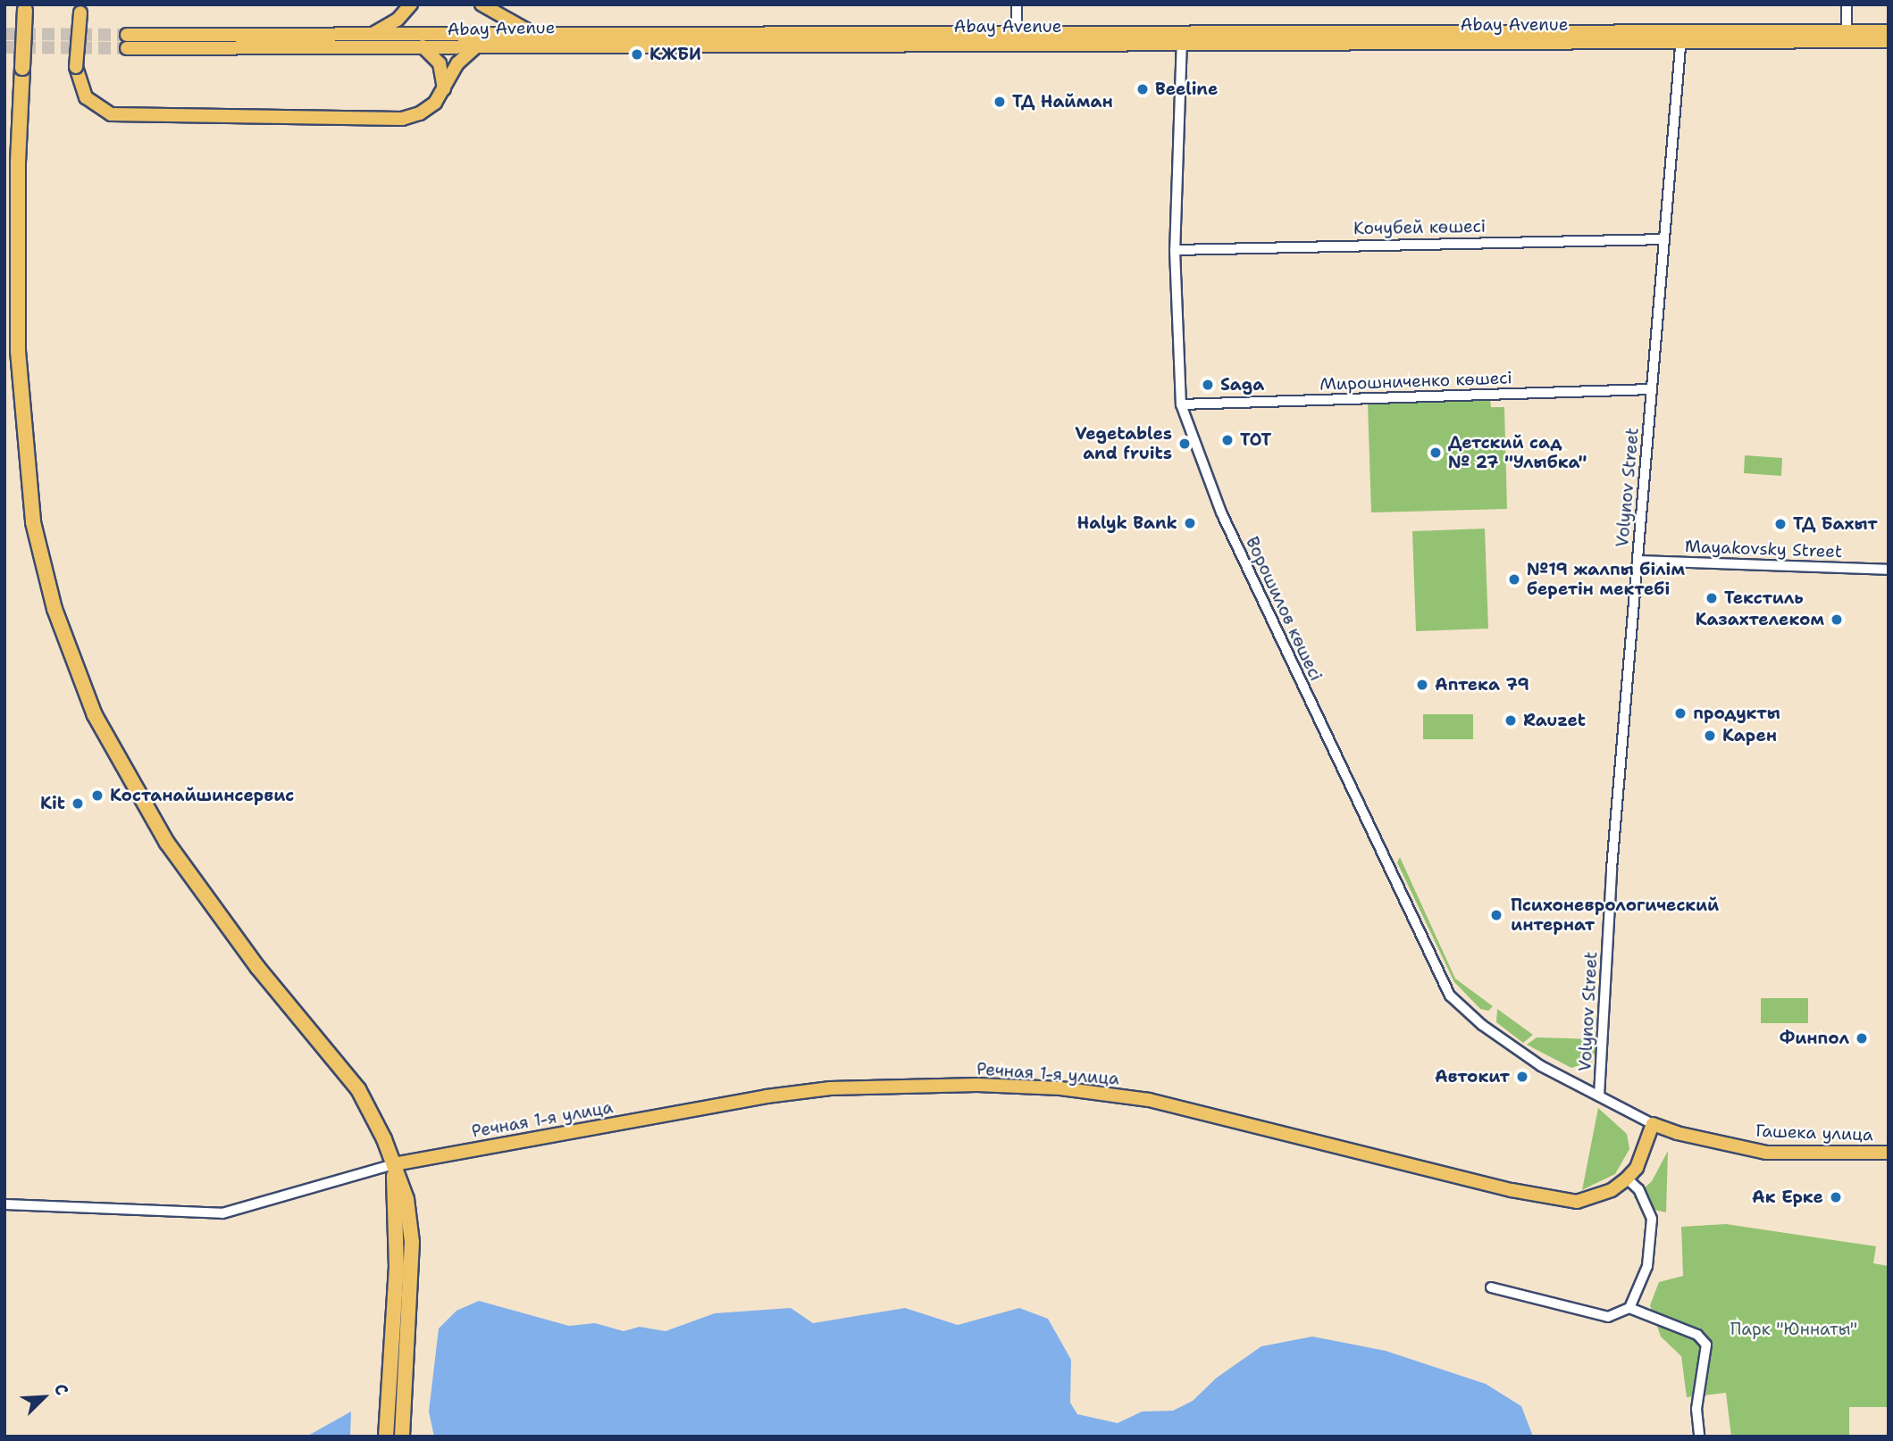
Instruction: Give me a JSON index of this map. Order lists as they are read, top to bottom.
{
  "streets": {
    "main road": ["Abay Avenue", "Речная 1-я улица", "Гашека улица"],
    "street": [
      "Кочубей көшесі",
      "Мирошниченко көшесі",
      "Volynov Street",
      "Mayakovsky Street",
      "Ворошилов көшесі"
    ]
  },
  "crossings": [
    ["Abay Avenue", "Volynov Street"],
    ["Abay Avenue", "Ворошилов көшесі"],
    ["Кочубей көшесі", "Volynov Street"],
    ["Кочубей көшесі", "Ворошилов көшесі"],
    ["Мирошниченко көшесі", "Volynov Street"],
    ["Мирошниченко көшесі", "Ворошилов көшесі"],
    ["Volynov Street", "Mayakovsky Street"],
    ["Volynov Street", "Ворошилов көшесі"],
    ["Volynov Street", "Гашека улица"],
    ["Ворошилов көшесі", "Гашека улица"],
    ["Речная 1-я улица", "Гашека улица"]
  ],
  "parks": ["Парк \"Юннаты\""],
  "places": [
    "КЖБИ",
    "Beeline",
    "ТД Найман",
    "Saga",
    "ТОТ",
    "Vegetables and fruits",
    "Детский сад № 27 \"Улыбка\"",
    "Halyk Bank",
    "ТД Бахыт",
    "№19 жалпы білім беретін мектебі",
    "Текстиль",
    "Казахтелеком",
    "Аптека 79",
    "продукты",
    "Rauzet",
    "Карен",
    "Костанайшинсервис",
    "Kit",
    "Психоневрологический интернат",
    "Финпол",
    "Автокит",
    "Ак Ерке"
  ],
  "north": "top right"
}
